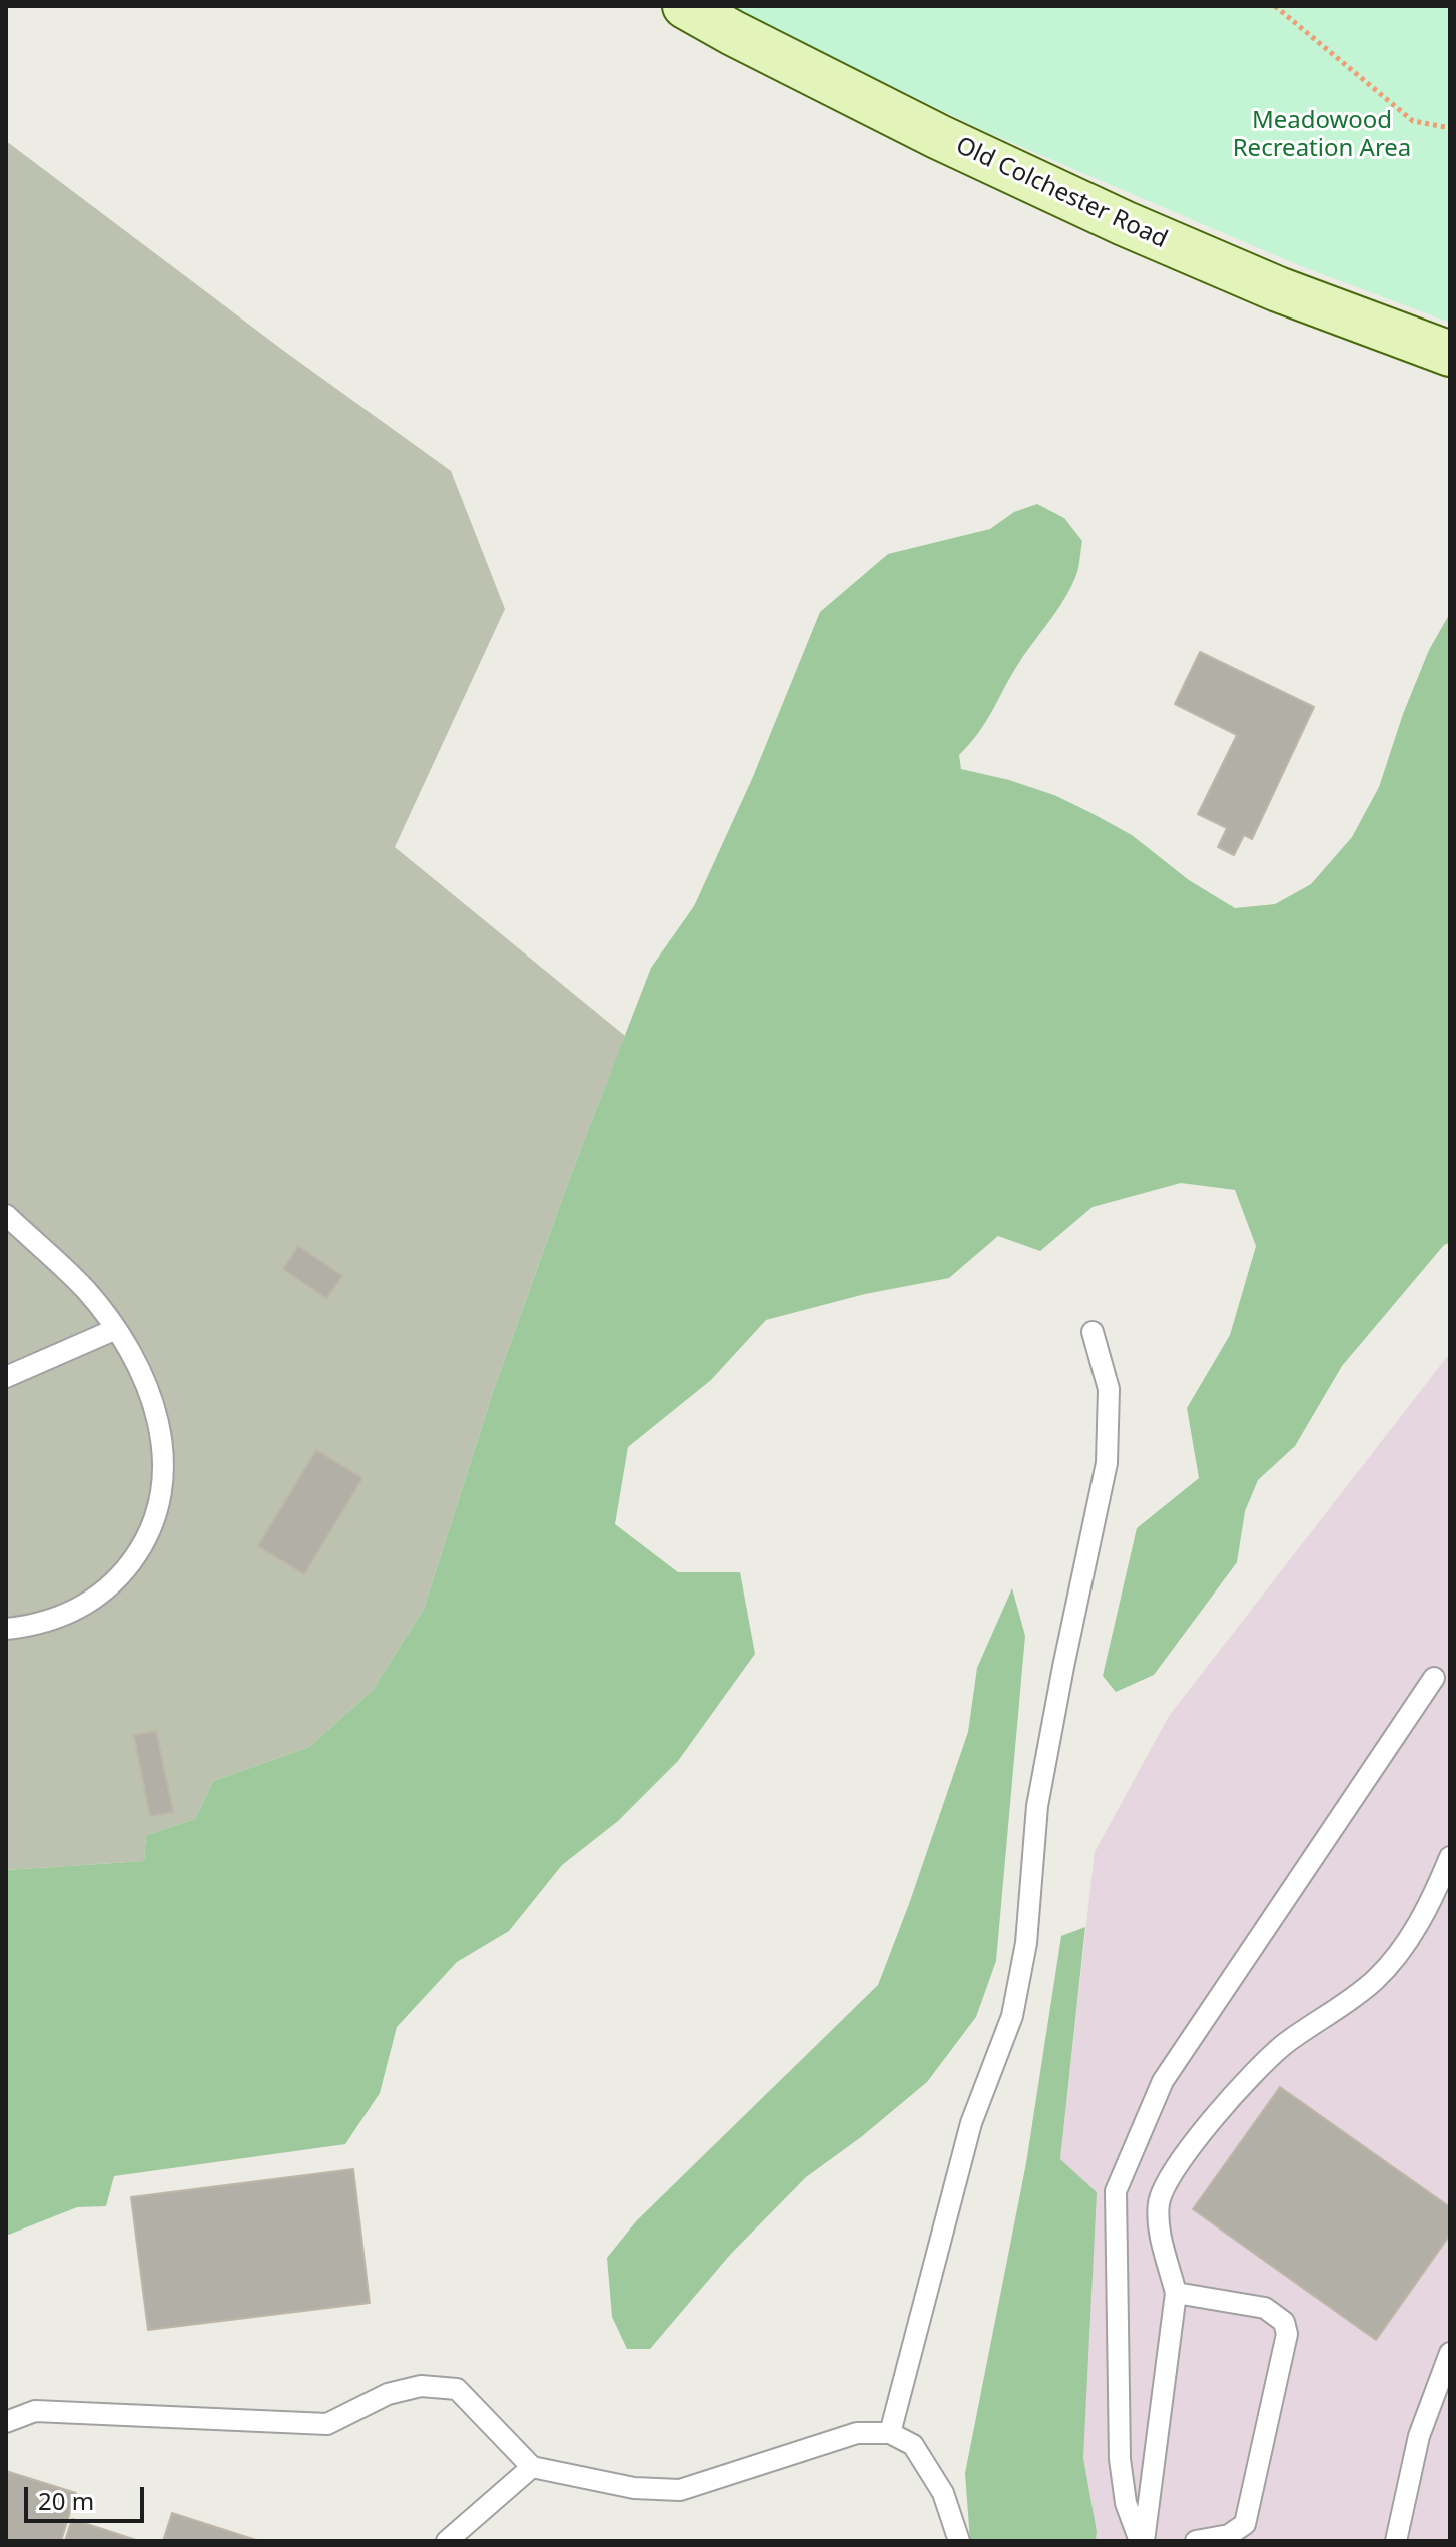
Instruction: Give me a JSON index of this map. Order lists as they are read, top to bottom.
{
  "streets": {
    "street": ["Old Colchester Road"]
  },
  "parks": ["Meadowood Recreation Area"],
  "scale_bar": "20 m"
}
